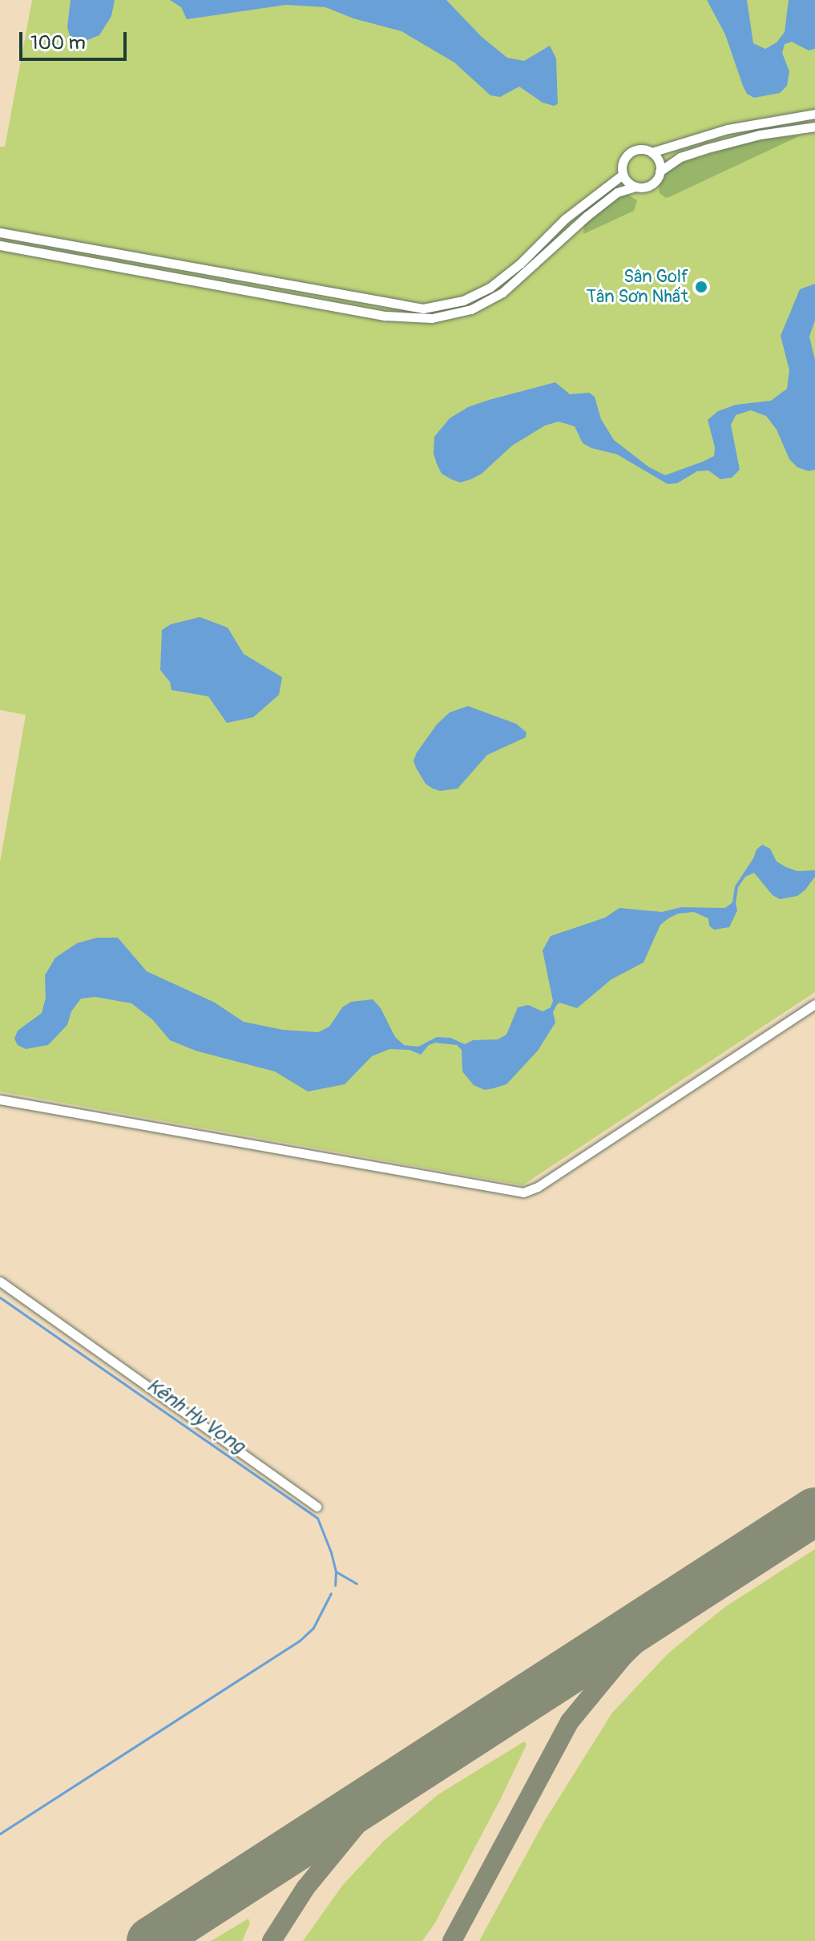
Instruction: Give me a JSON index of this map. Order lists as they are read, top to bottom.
{
  "water": ["Kênh Hy Vọng"],
  "places": ["Sân Golf Tân Sơn Nhất"],
  "scale_bar": "100 m"
}
